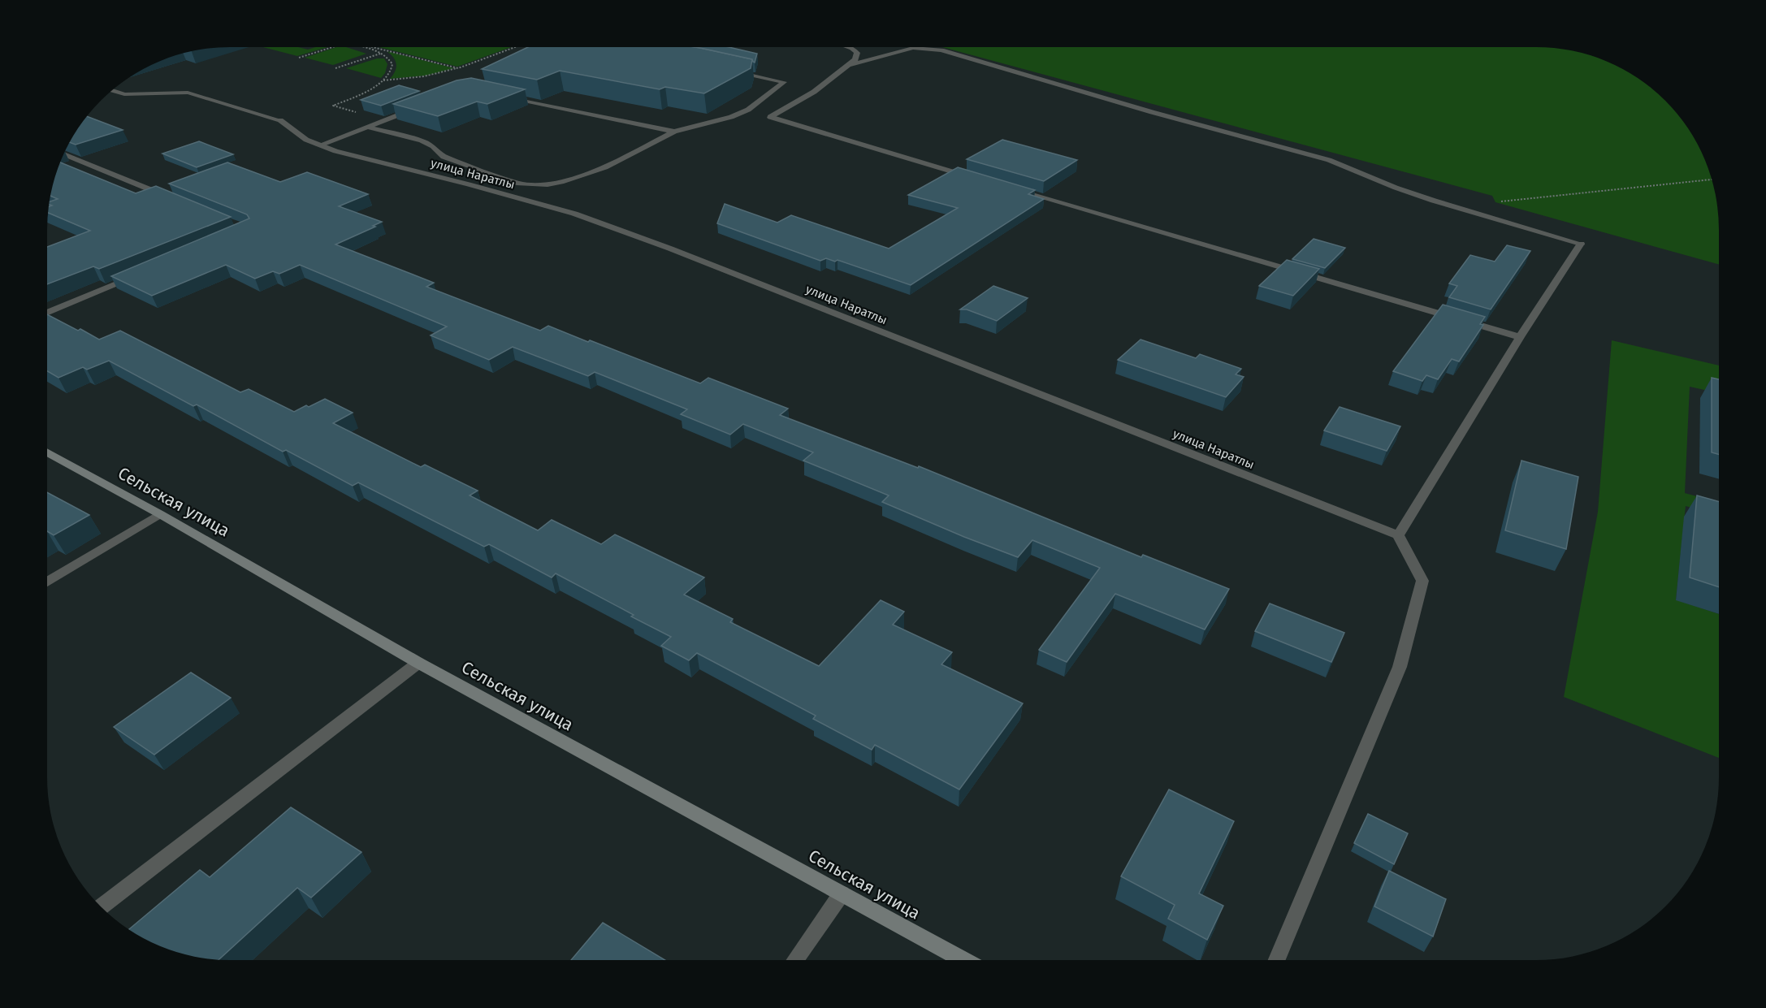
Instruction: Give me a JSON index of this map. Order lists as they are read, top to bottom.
{
  "streets": {
    "main road": ["Сельская улица"],
    "street": ["улица Наратлы"]
  }
}
